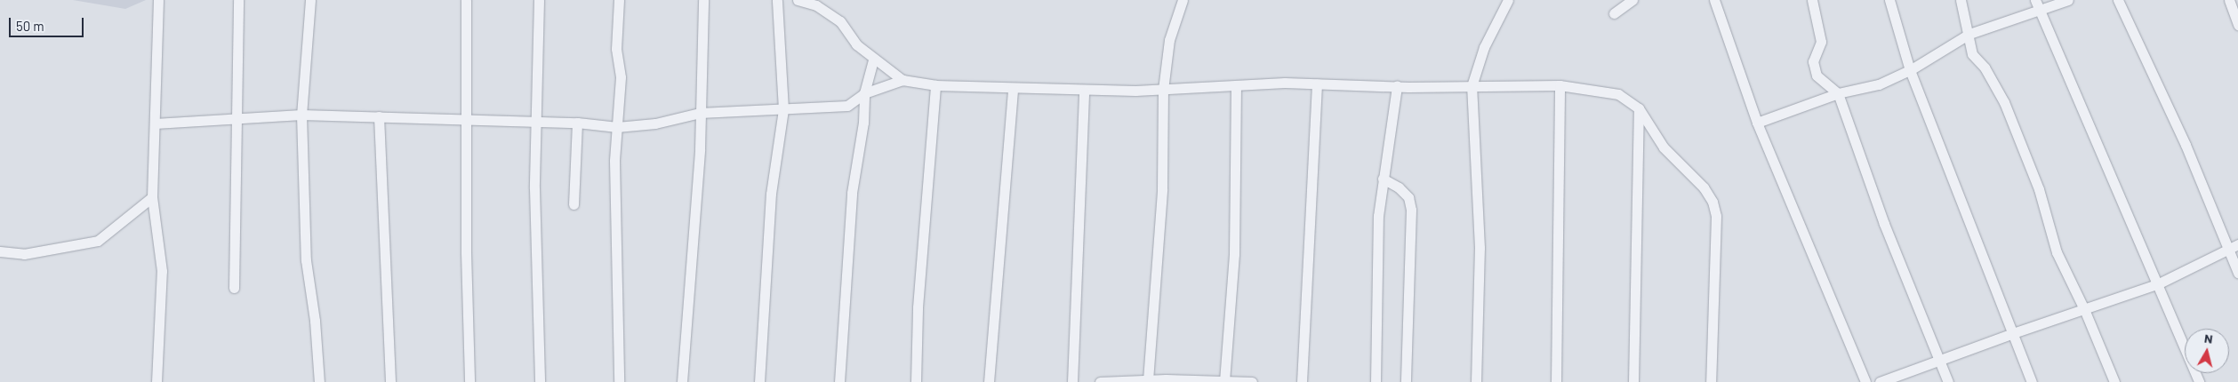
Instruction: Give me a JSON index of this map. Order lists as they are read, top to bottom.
{
  "scale_bar": "50 m",
  "north": "top"
}
